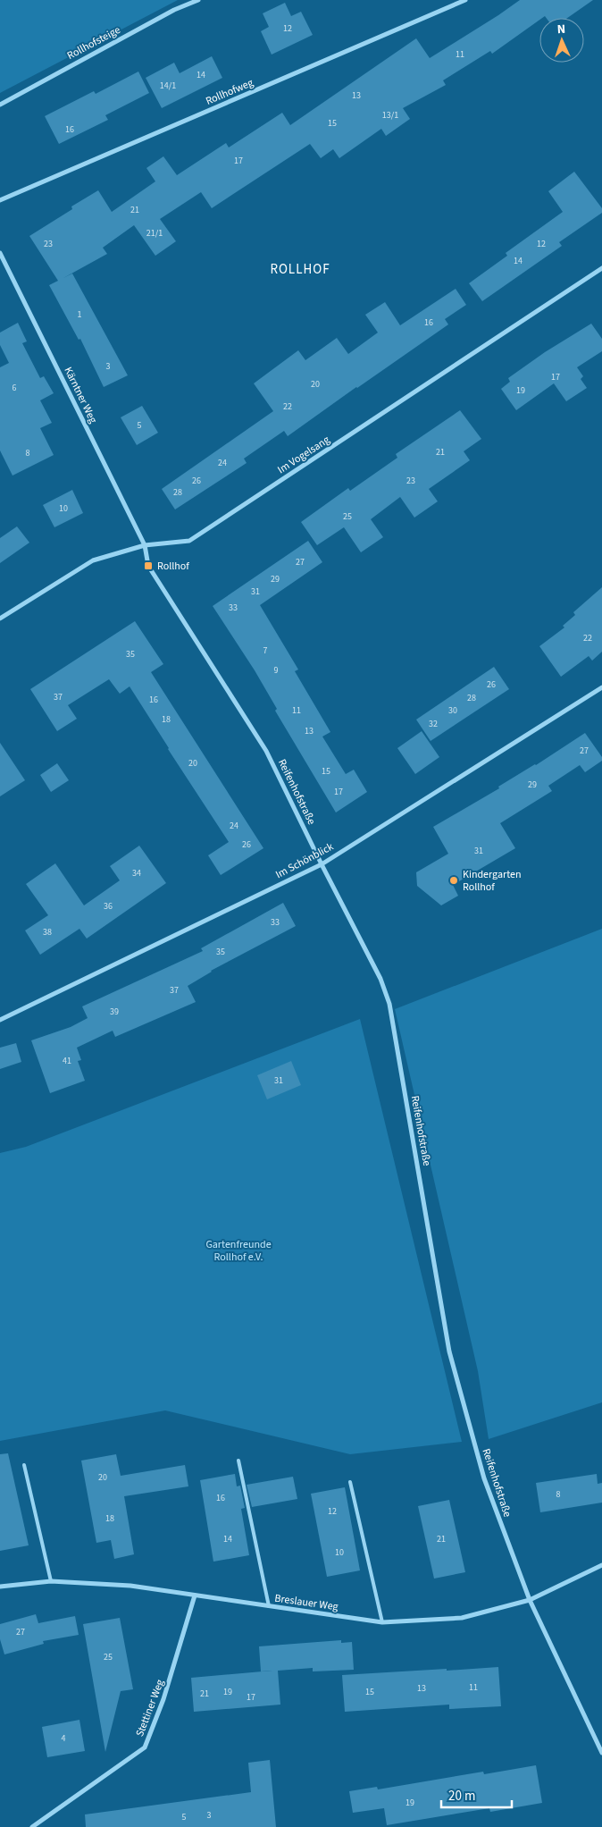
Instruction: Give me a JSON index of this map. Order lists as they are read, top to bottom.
{
  "streets": {
    "street": [
      "Rollhofsteige",
      "Rollhofweg",
      "Kärntner Weg",
      "Im Vogelsang",
      "Reifenhofstraße",
      "Im Schönblick",
      "Breslauer Weg",
      "Stettiner Weg"
    ]
  },
  "crossings": [
    ["Kärntner Weg", "Im Vogelsang"],
    ["Kärntner Weg", "Reifenhofstraße"],
    ["Im Vogelsang", "Reifenhofstraße"],
    ["Reifenhofstraße", "Im Schönblick"],
    ["Reifenhofstraße", "Breslauer Weg"],
    ["Breslauer Weg", "Stettiner Weg"]
  ],
  "districts": ["ROLLHOF"],
  "parks": ["Gartenfreunde Rollhof e.V."],
  "places": {
    "transit": ["Rollhof"],
    "other": ["Kindergarten Rollhof"]
  },
  "house_numbers": [
    "12",
    "11",
    "14",
    "14/1",
    "13",
    "13/1",
    "15",
    "16",
    "17",
    "21",
    "21/1",
    "23",
    "12",
    "14",
    "1",
    "16",
    "3",
    "17",
    "20",
    "6",
    "19",
    "22",
    "5",
    "21",
    "8",
    "24",
    "26",
    "23",
    "28",
    "10",
    "25",
    "27",
    "29",
    "31",
    "33",
    "22",
    "7",
    "35",
    "9",
    "26",
    "37",
    "28",
    "16",
    "11",
    "30",
    "18",
    "32",
    "13",
    "27",
    "20",
    "15",
    "29",
    "17",
    "24",
    "26",
    "31",
    "34",
    "36",
    "33",
    "38",
    "35",
    "37",
    "39",
    "41",
    "31",
    "20",
    "8",
    "16",
    "12",
    "18",
    "14",
    "21",
    "10",
    "27",
    "25",
    "11",
    "13",
    "19",
    "15",
    "21",
    "17",
    "4",
    "19",
    "3",
    "5"
  ],
  "scale_bar": "20 m",
  "north": "top"
}
